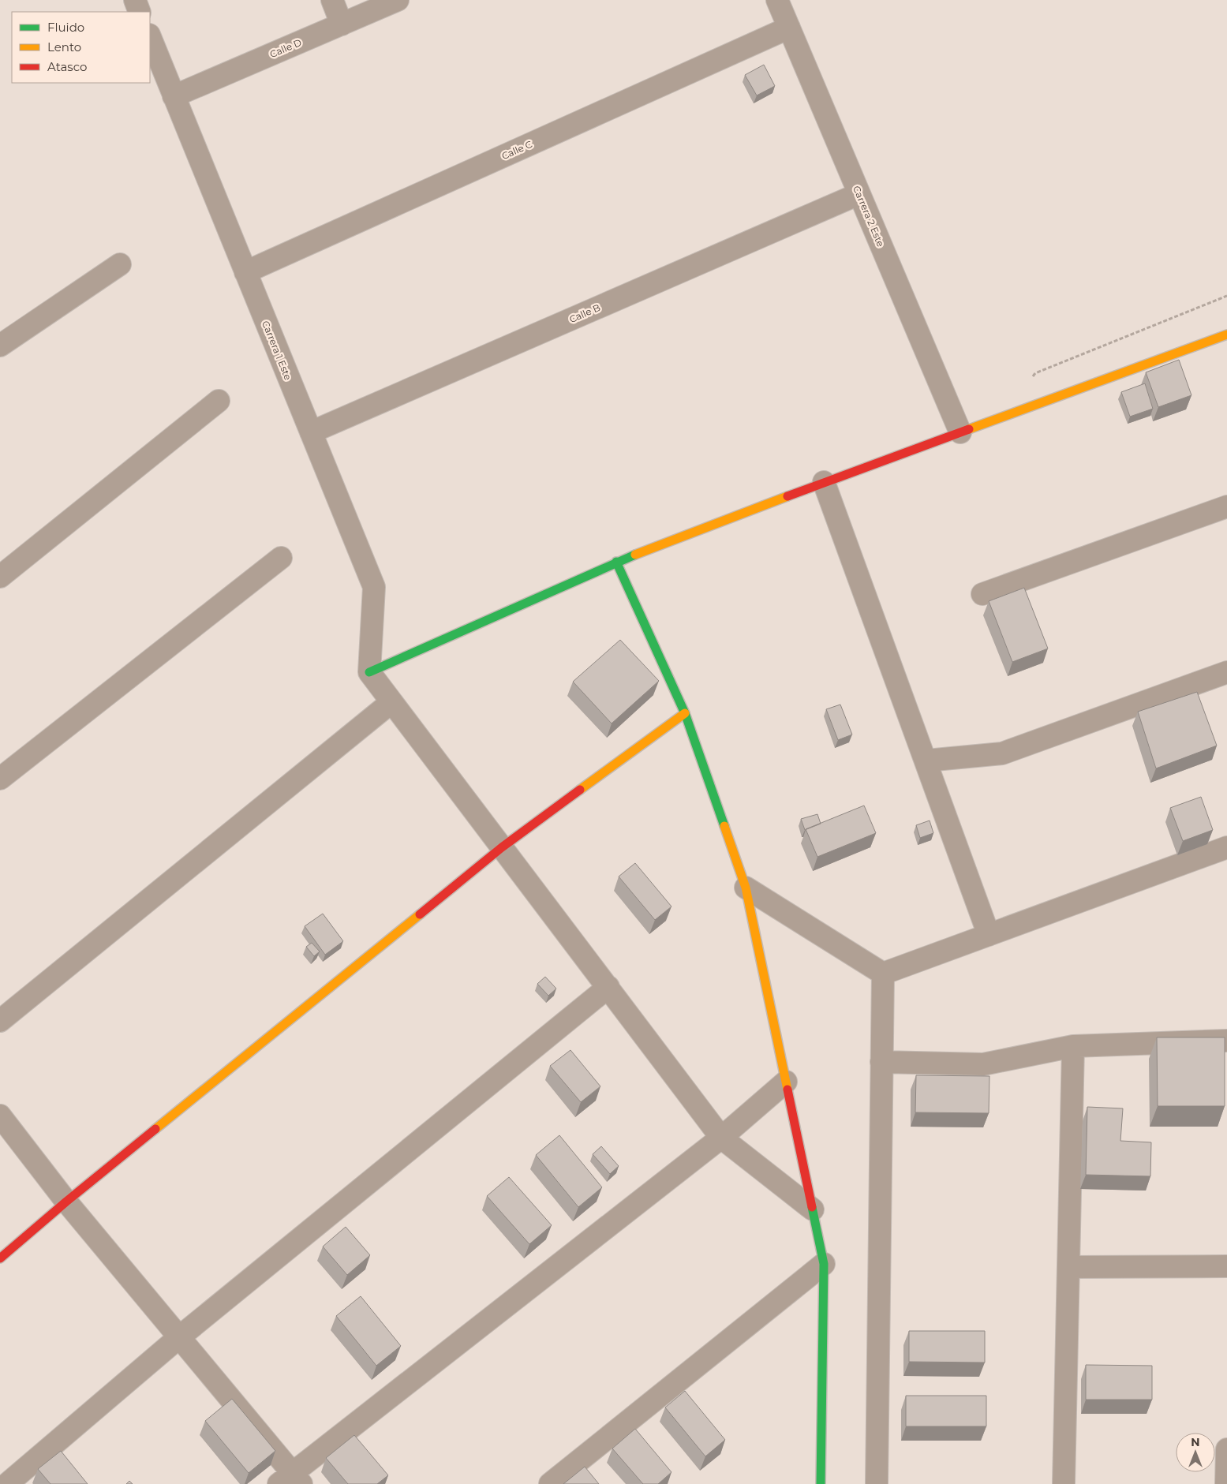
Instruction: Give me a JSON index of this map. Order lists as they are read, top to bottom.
{
  "streets": {
    "street": [
      "Calle D",
      "Calle C",
      "Carrera 2 Este",
      "Calle B",
      "Carrera 1 Este"
    ]
  },
  "crossings": [
    ["Calle D", "Carrera 1 Este"],
    ["Calle C", "Carrera 2 Este"],
    ["Calle C", "Carrera 1 Este"],
    ["Carrera 2 Este", "Calle B"],
    ["Calle B", "Carrera 1 Este"]
  ],
  "legend": ["Fluido", "Lento", "Atasco"],
  "north": "top"
}
